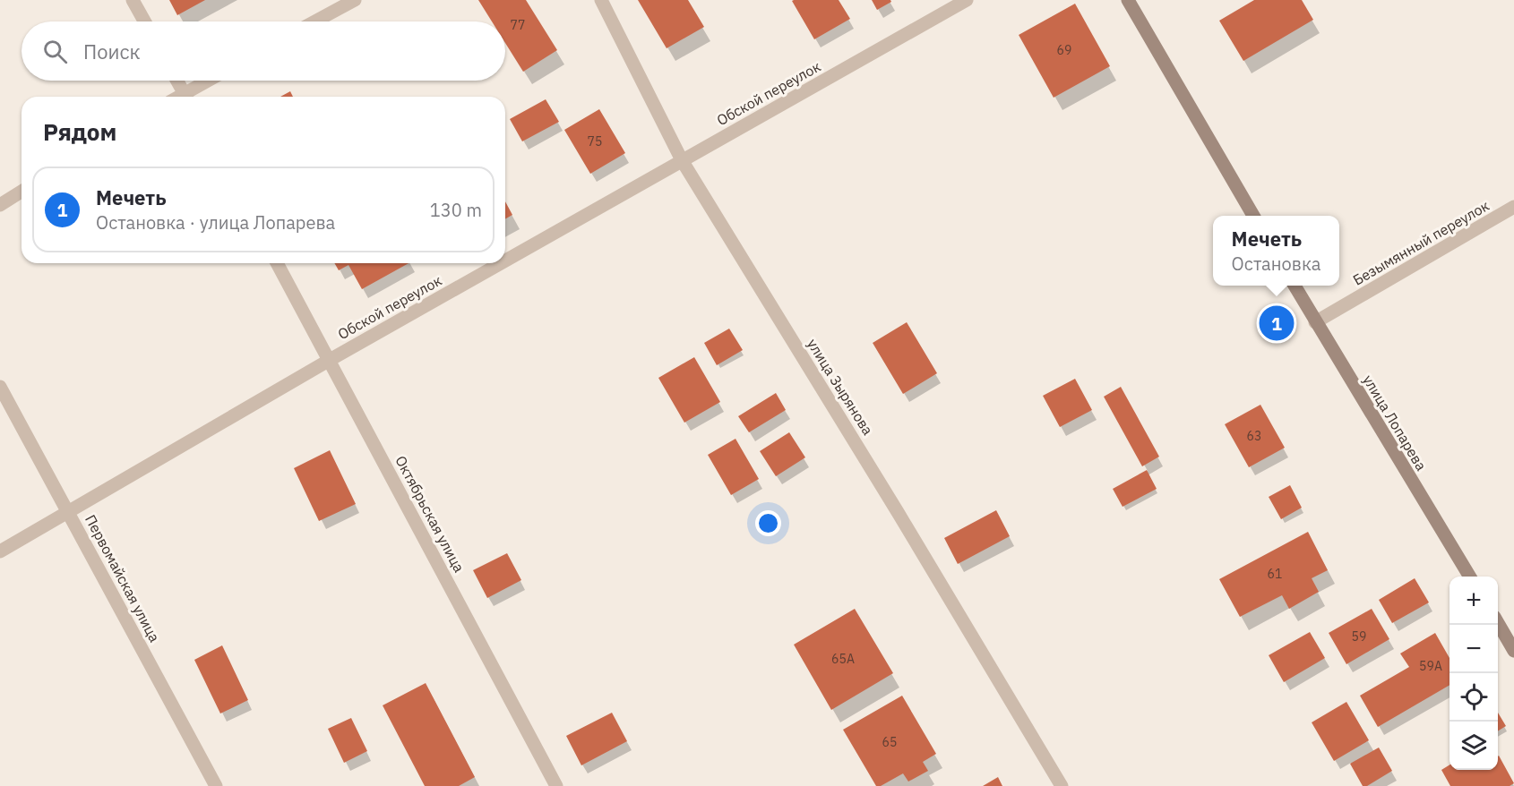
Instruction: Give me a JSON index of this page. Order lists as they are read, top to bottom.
{
  "streets": {
    "main road": ["улица Лопарева"],
    "street": [
      "Обской переулок",
      "Безымянный переулок",
      "улица Зырянова",
      "Октябрьская улица",
      "Первомайская улица"
    ]
  },
  "crossings": [
    ["Обской переулок", "улица Зырянова"],
    ["Обской переулок", "Октябрьская улица"],
    ["Обской переулок", "Первомайская улица"],
    ["Безымянный переулок", "улица Лопарева"]
  ],
  "house_numbers": [
    "77",
    "69",
    "75",
    "63",
    "61",
    "59",
    "65А",
    "59А",
    "65"
  ],
  "page": {
    "search": "Поиск",
    "heading": "Рядом",
    "list": [
      {
        "mark": "1",
        "name": "Мечеть",
        "note": "Остановка · улица Лопарева",
        "value": "130 m"
      }
    ],
    "popup": ["Мечеть", "Остановка"],
    "pins": "1",
    "map_buttons": ["+", "−"]
  }
}
